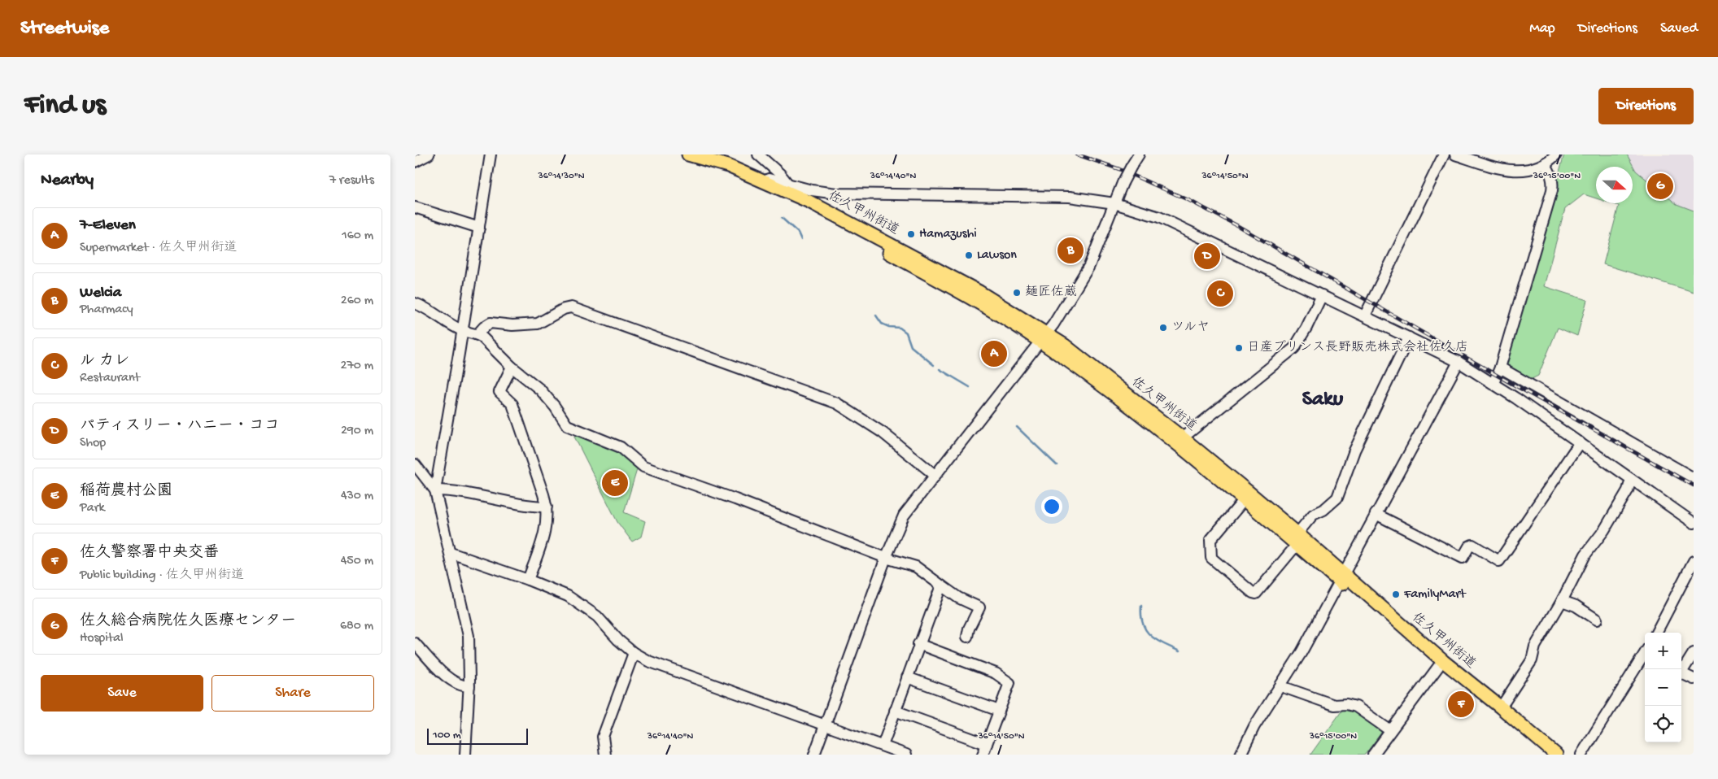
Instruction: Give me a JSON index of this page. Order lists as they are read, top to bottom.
{
  "streets": {
    "main road": ["佐久甲州街道"]
  },
  "districts": ["Saku"],
  "places": [
    "Hamazushi",
    "Lawson",
    "麺匠佐蔵",
    "ツルヤ",
    "日産プリンス長野販売株式会社佐久店",
    "FamilyMart"
  ],
  "scale_bar": "100 m",
  "north": "right",
  "page": {
    "header": "Streetwise",
    "nav": ["Map", "Directions", "Saved"],
    "buttons": [
      "Directions",
      ["Save", "Share"]
    ],
    "title": "Find us",
    "heading": ["Nearby", "7 results"],
    "pins": [
      "G",
      "B",
      "D",
      "C",
      "A",
      "E",
      "F"
    ],
    "list": [
      {
        "mark": "A",
        "name": "7-Eleven",
        "note": "Supermarket · 佐久甲州街道",
        "value": "160 m"
      },
      {
        "mark": "B",
        "name": "Welcia",
        "note": "Pharmacy",
        "value": "260 m"
      },
      {
        "mark": "C",
        "name": "ル カレ",
        "note": "Restaurant",
        "value": "270 m"
      },
      {
        "mark": "D",
        "name": "パティスリー・ハニー・ココ",
        "note": "Shop",
        "value": "290 m"
      },
      {
        "mark": "E",
        "name": "稲荷農村公園",
        "note": "Park",
        "value": "430 m"
      },
      {
        "mark": "F",
        "name": "佐久警察署中央交番",
        "note": "Public building · 佐久甲州街道",
        "value": "450 m"
      },
      {
        "mark": "G",
        "name": "佐久総合病院佐久医療センター",
        "note": "Hospital",
        "value": "680 m"
      }
    ],
    "map_buttons": ["+", "−"],
    "scale": "100 m"
  },
  "coordinates": [
    "36°14'30\"N",
    "36°14'40\"N",
    "36°14'50\"N",
    "36°15'00\"N"
  ]
}
